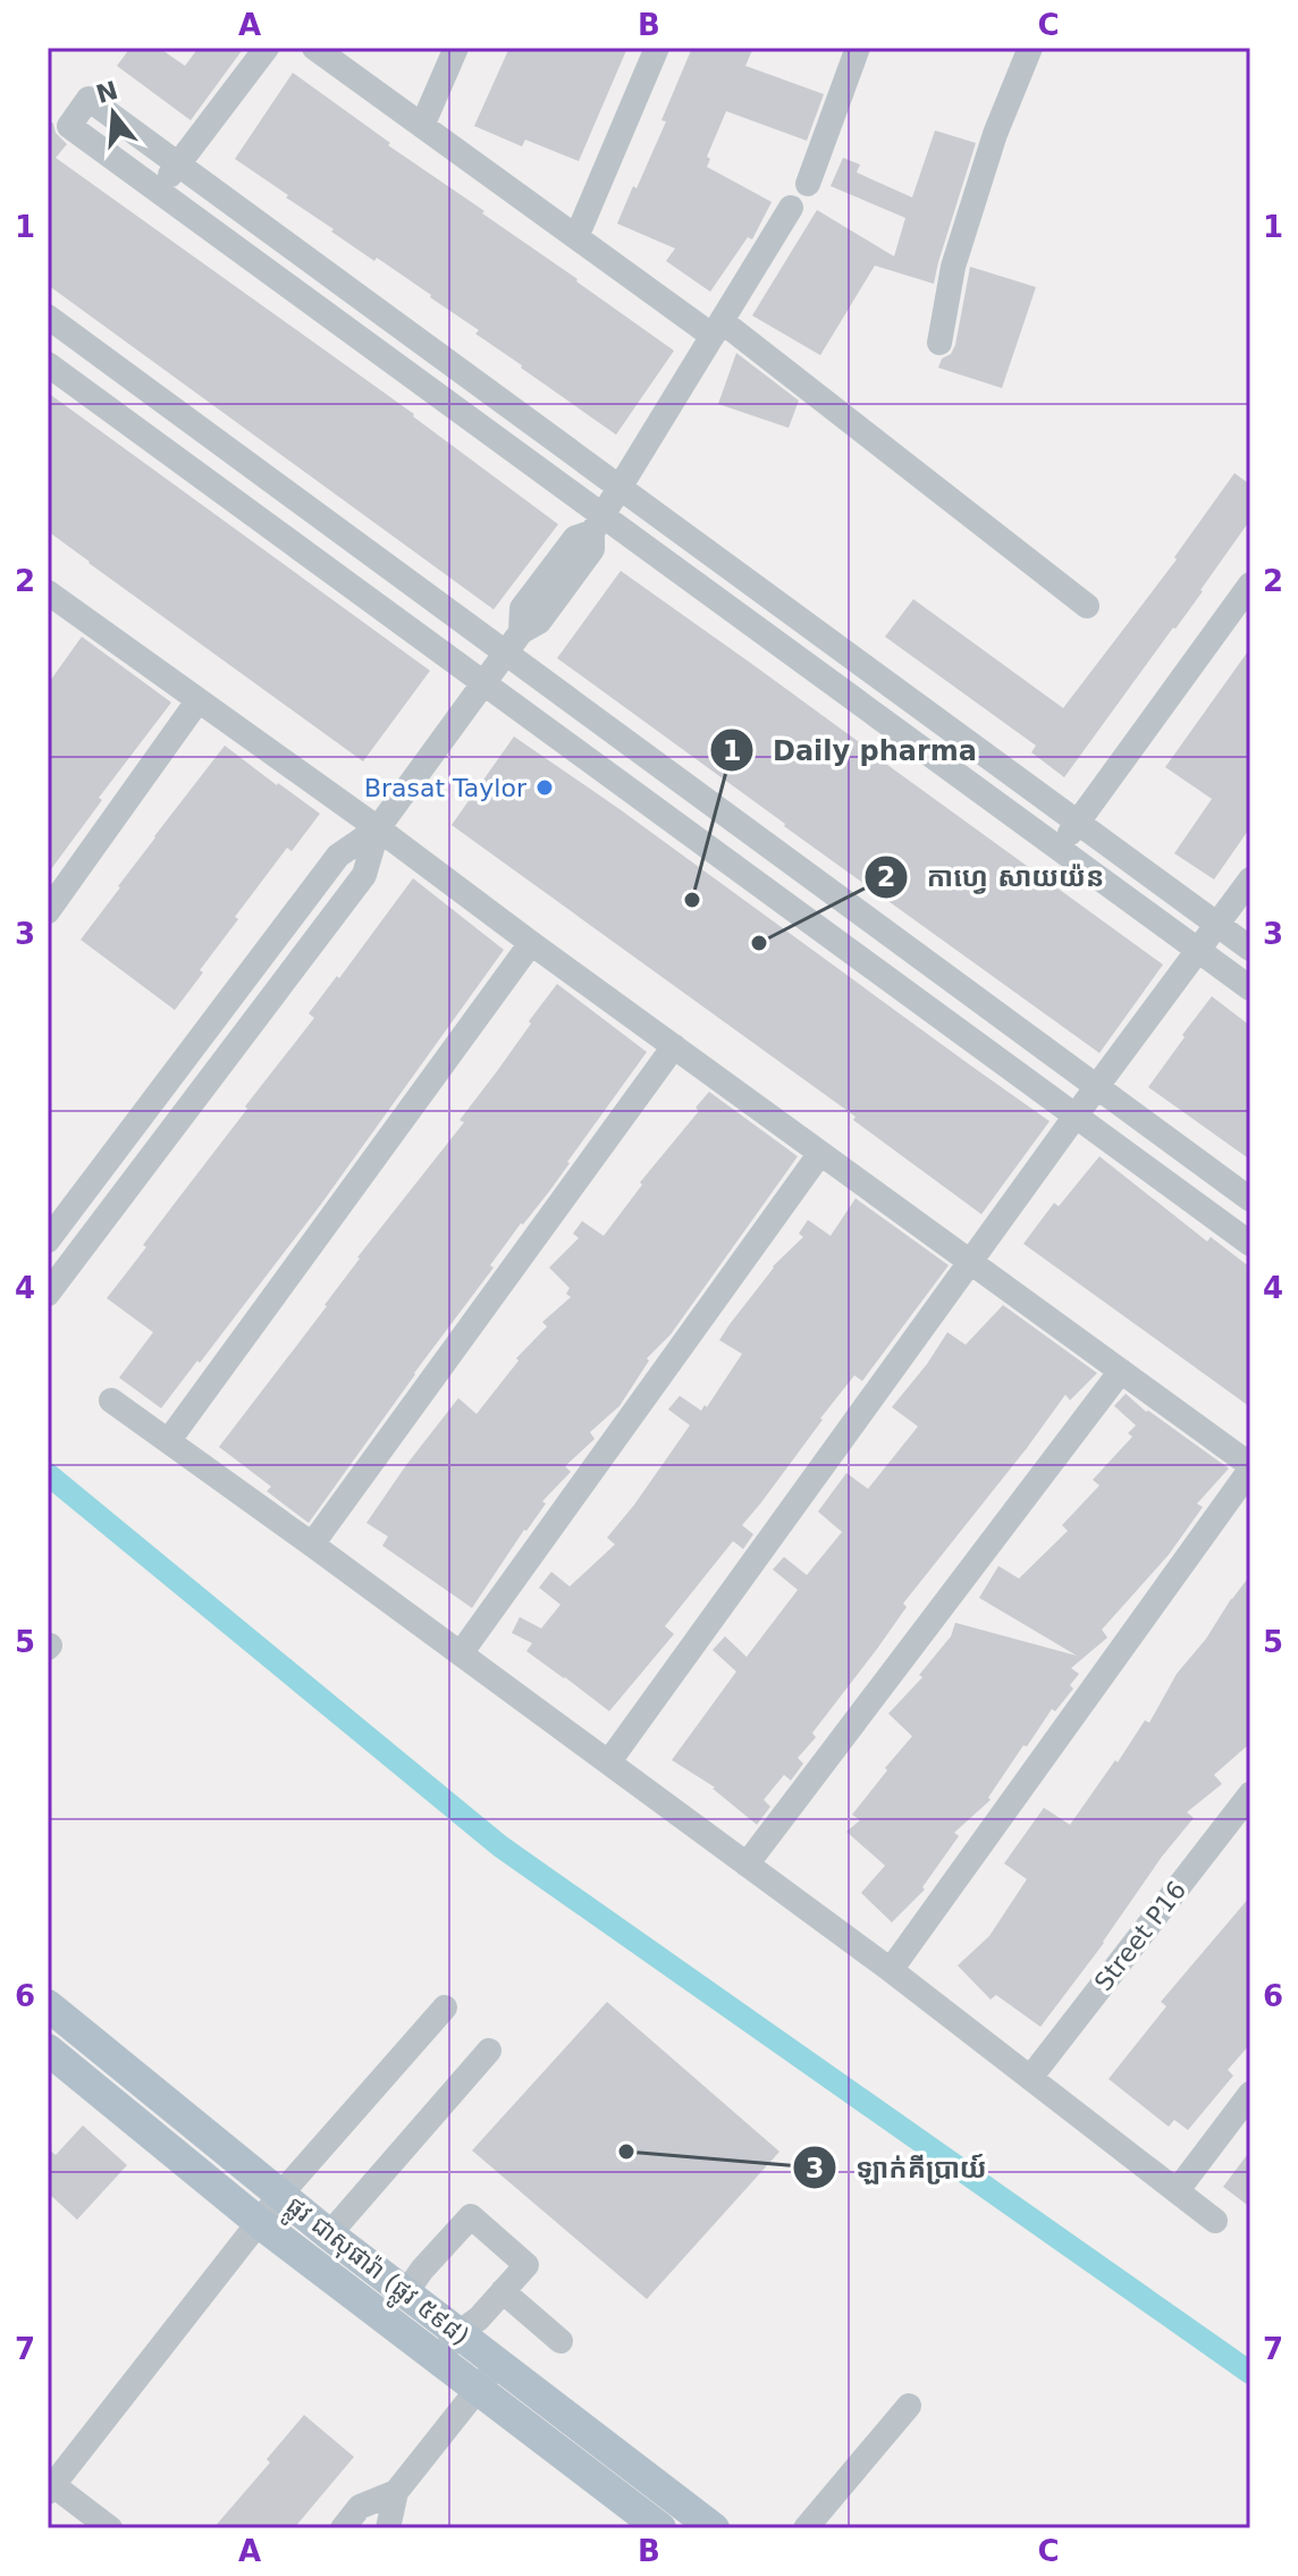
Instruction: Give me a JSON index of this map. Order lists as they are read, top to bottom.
{
  "streets": {
    "main road": ["ផ្លូវ ជាសុផារ៉ា (ផ្លូវ ៥៩៨)"],
    "street": ["Street P16"]
  },
  "places": [
    "Brasat Taylor",
    "Daily pharma",
    "កាហ្វេ សាយយ៉ន",
    "ឡាក់គីប្រាយ៍"
  ],
  "north": "top",
  "grid": {
    "columns": ["A", "B", "C"],
    "rows": [
      "1",
      "2",
      "3",
      "4",
      "5",
      "6",
      "7"
    ]
  }
}
